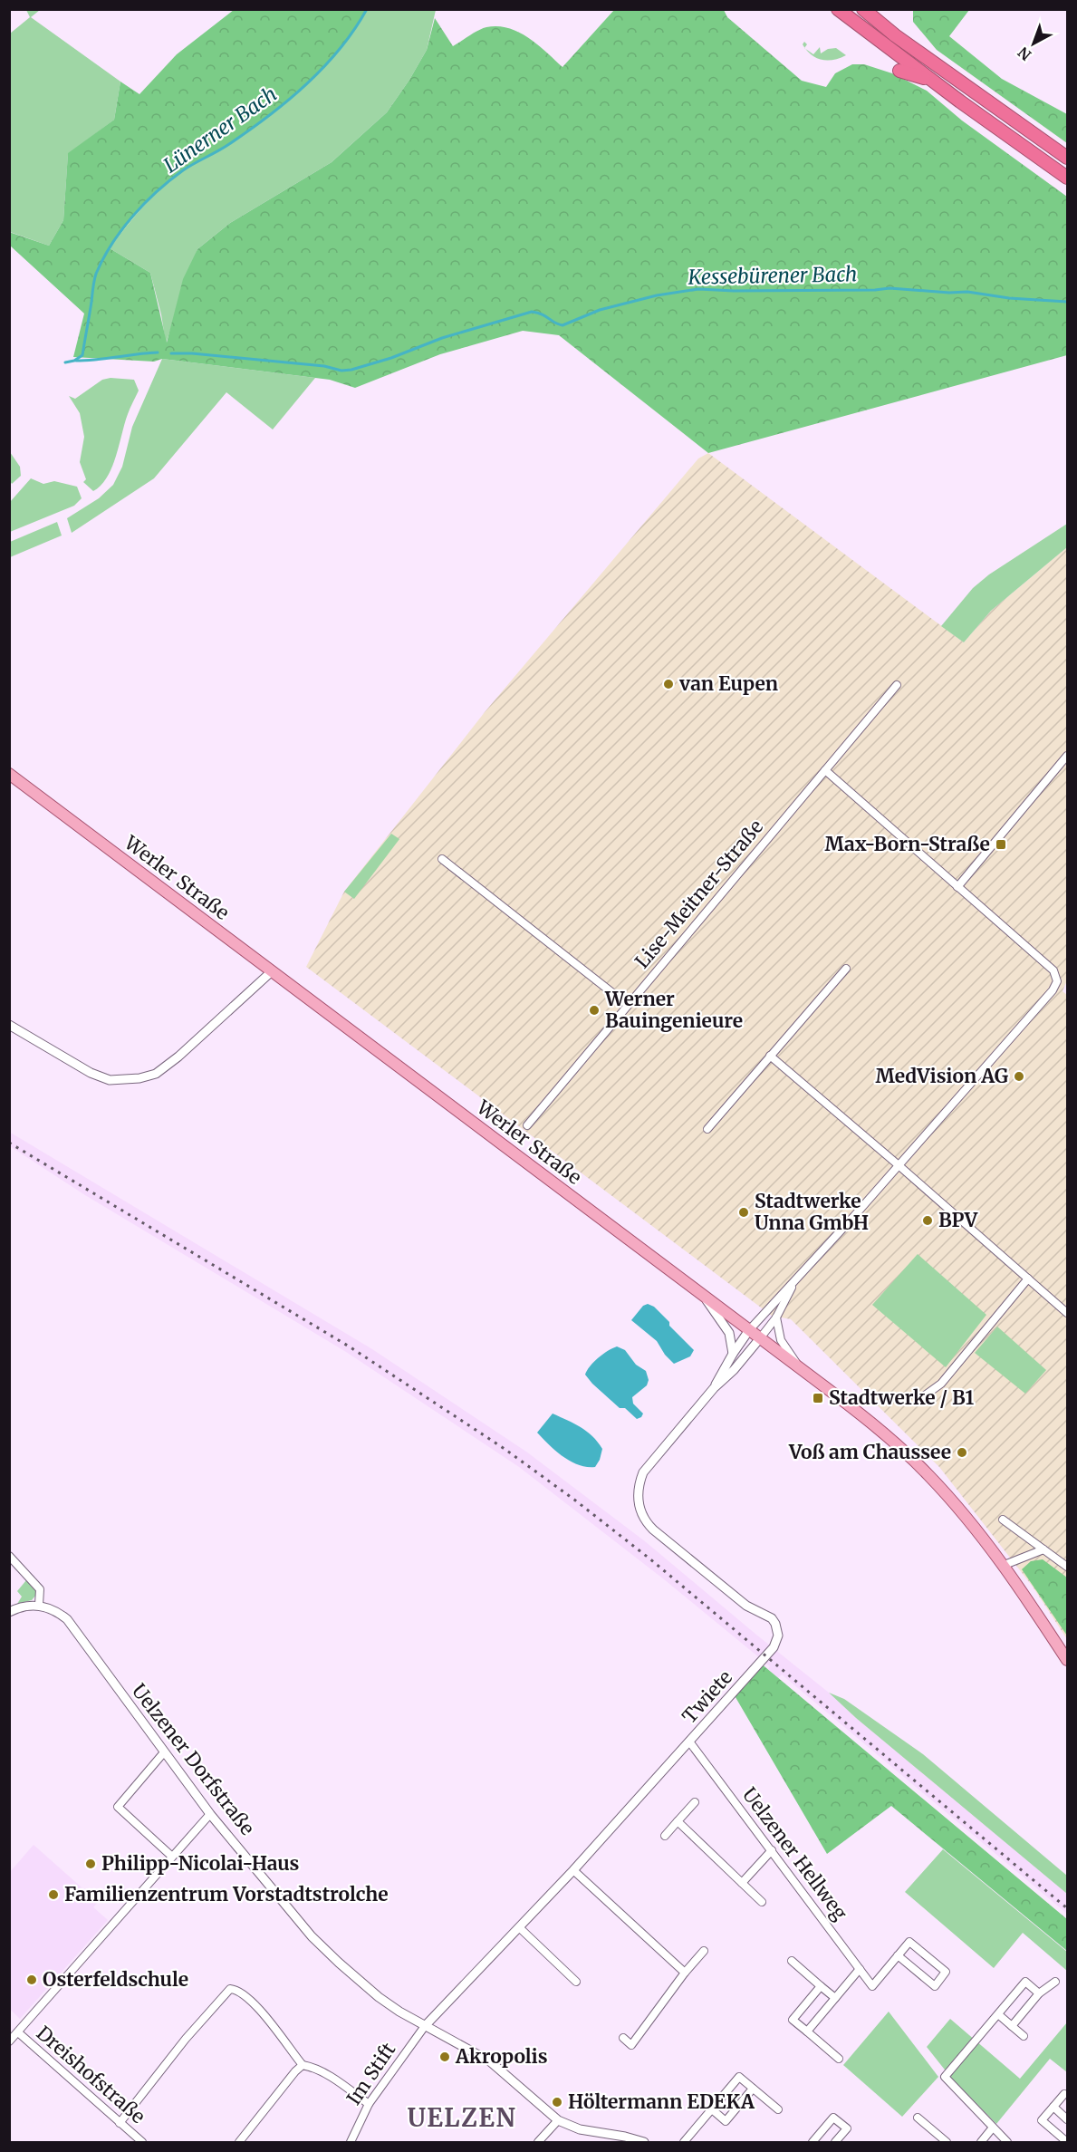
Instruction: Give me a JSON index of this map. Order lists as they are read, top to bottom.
{
  "streets": {
    "main road": ["Werler Straße"],
    "street": [
      "Lise-Meitner-Straße",
      "Twiete",
      "Uelzener Dorfstraße",
      "Uelzener Hellweg",
      "Im Stift",
      "Dreishofstraße"
    ]
  },
  "crossings": [
    ["Werler Straße", "Twiete"],
    ["Twiete", "Uelzener Dorfstraße"],
    ["Twiete", "Uelzener Hellweg"],
    ["Twiete", "Im Stift"],
    ["Uelzener Dorfstraße", "Im Stift"]
  ],
  "districts": ["UELZEN"],
  "water": ["Lünerner Bach", "Kessebürener Bach"],
  "places": {
    "other": [
      "van Eupen",
      "Werner Bauingenieure",
      "MedVision AG",
      "Stadtwerke Unna GmbH",
      "BPV",
      "Voß am Chaussee",
      "Philipp-Nicolai-Haus",
      "Familienzentrum Vorstadtstrolche",
      "Osterfeldschule",
      "Akropolis",
      "Höltermann EDEKA"
    ],
    "transit": ["Max-Born-Straße", "Stadtwerke / B1"]
  },
  "north": "bottom left"
}
